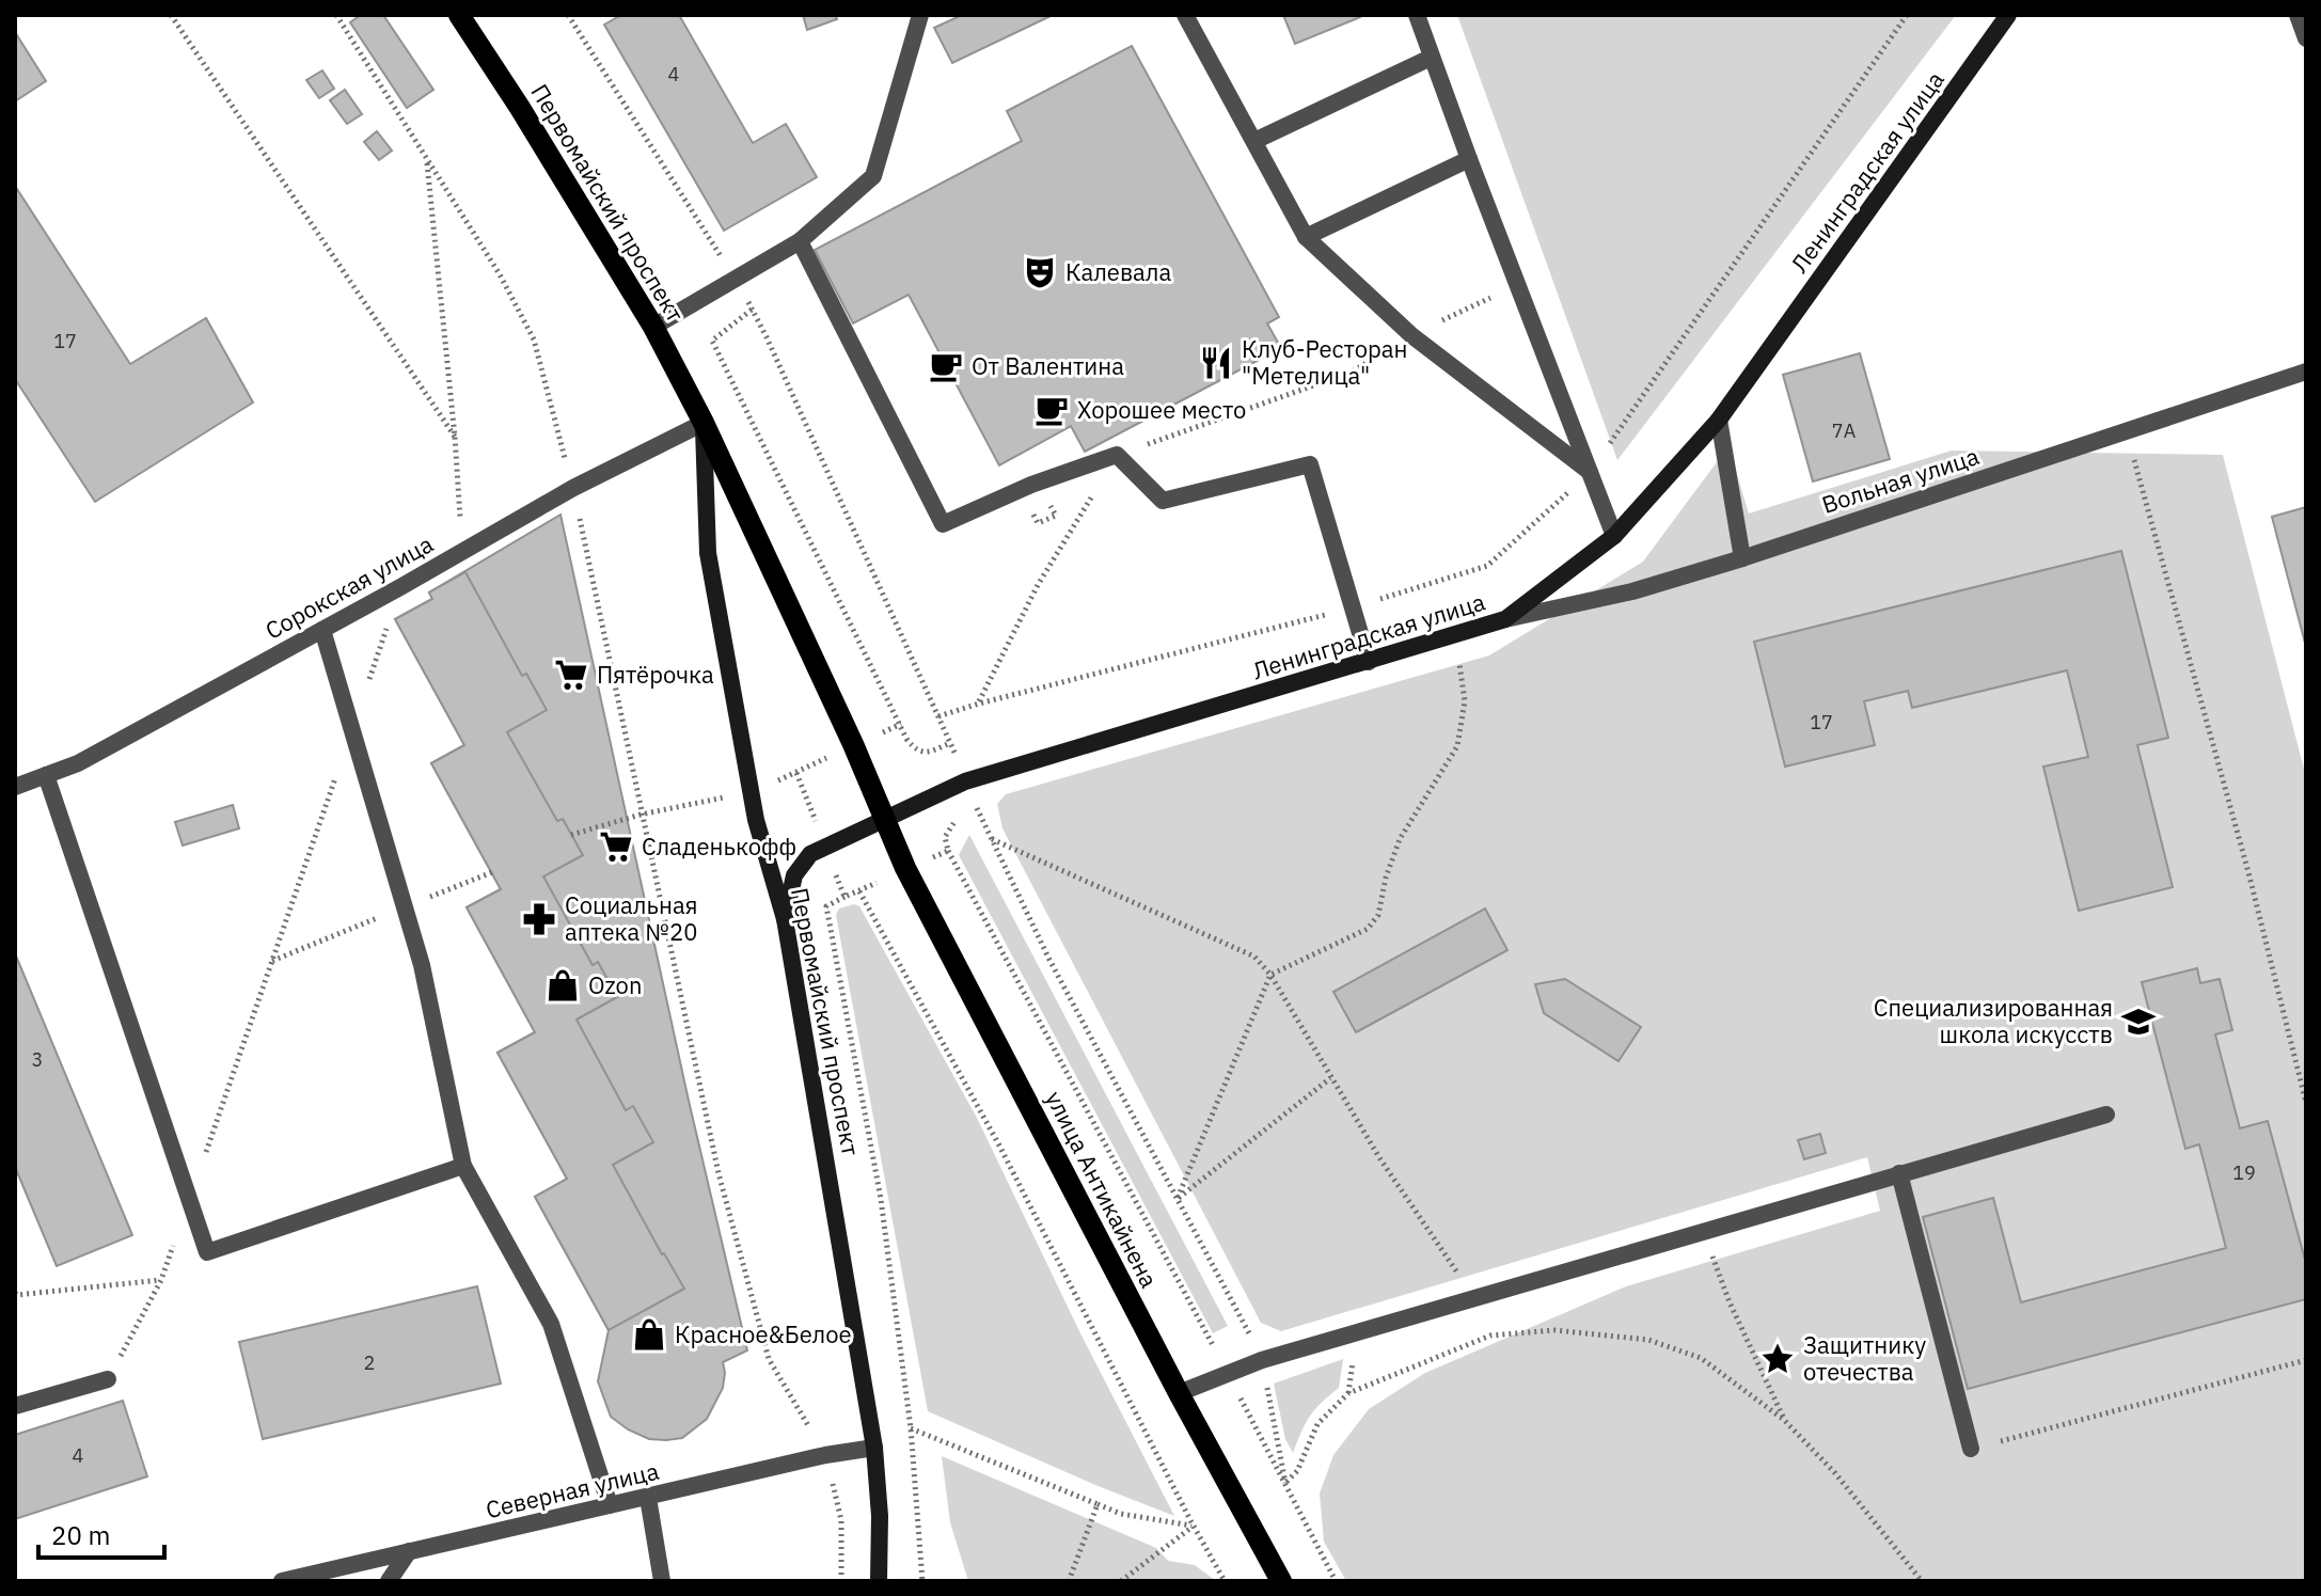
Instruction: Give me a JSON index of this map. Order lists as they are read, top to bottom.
{
  "streets": {
    "main road": ["Ленинградская улица", "Первомайский проспект", "улица Антикайнена"],
    "street": ["Вольная улица", "Сорокская улица", "Северная улица"]
  },
  "crossings": [
    ["Ленинградская улица", "Первомайский проспект"],
    ["Ленинградская улица", "Вольная улица"],
    ["Ленинградская улица", "улица Антикайнена"],
    ["Первомайский проспект", "Сорокская улица"],
    ["Первомайский проспект", "улица Антикайнена"],
    ["Первомайский проспект", "Северная улица"]
  ],
  "places": {
    "theatre": ["Калевала"],
    "restaurant": ["Клуб-Ресторан \"Метелица\""],
    "cafe": ["От Валентина", "Хорошее место"],
    "supermarket": ["Пятёрочка", "Сладенькофф"],
    "pharmacy": ["Социальная аптека №20"],
    "shop": ["Ozon", "Красное&Белое"],
    "school or university": ["Специализированная школа искусств"],
    "place": ["Защитнику отечества"]
  },
  "house_numbers": [
    "4",
    "17",
    "7А",
    "17",
    "3",
    "19",
    "2",
    "4"
  ],
  "scale_bar": "20 m"
}
